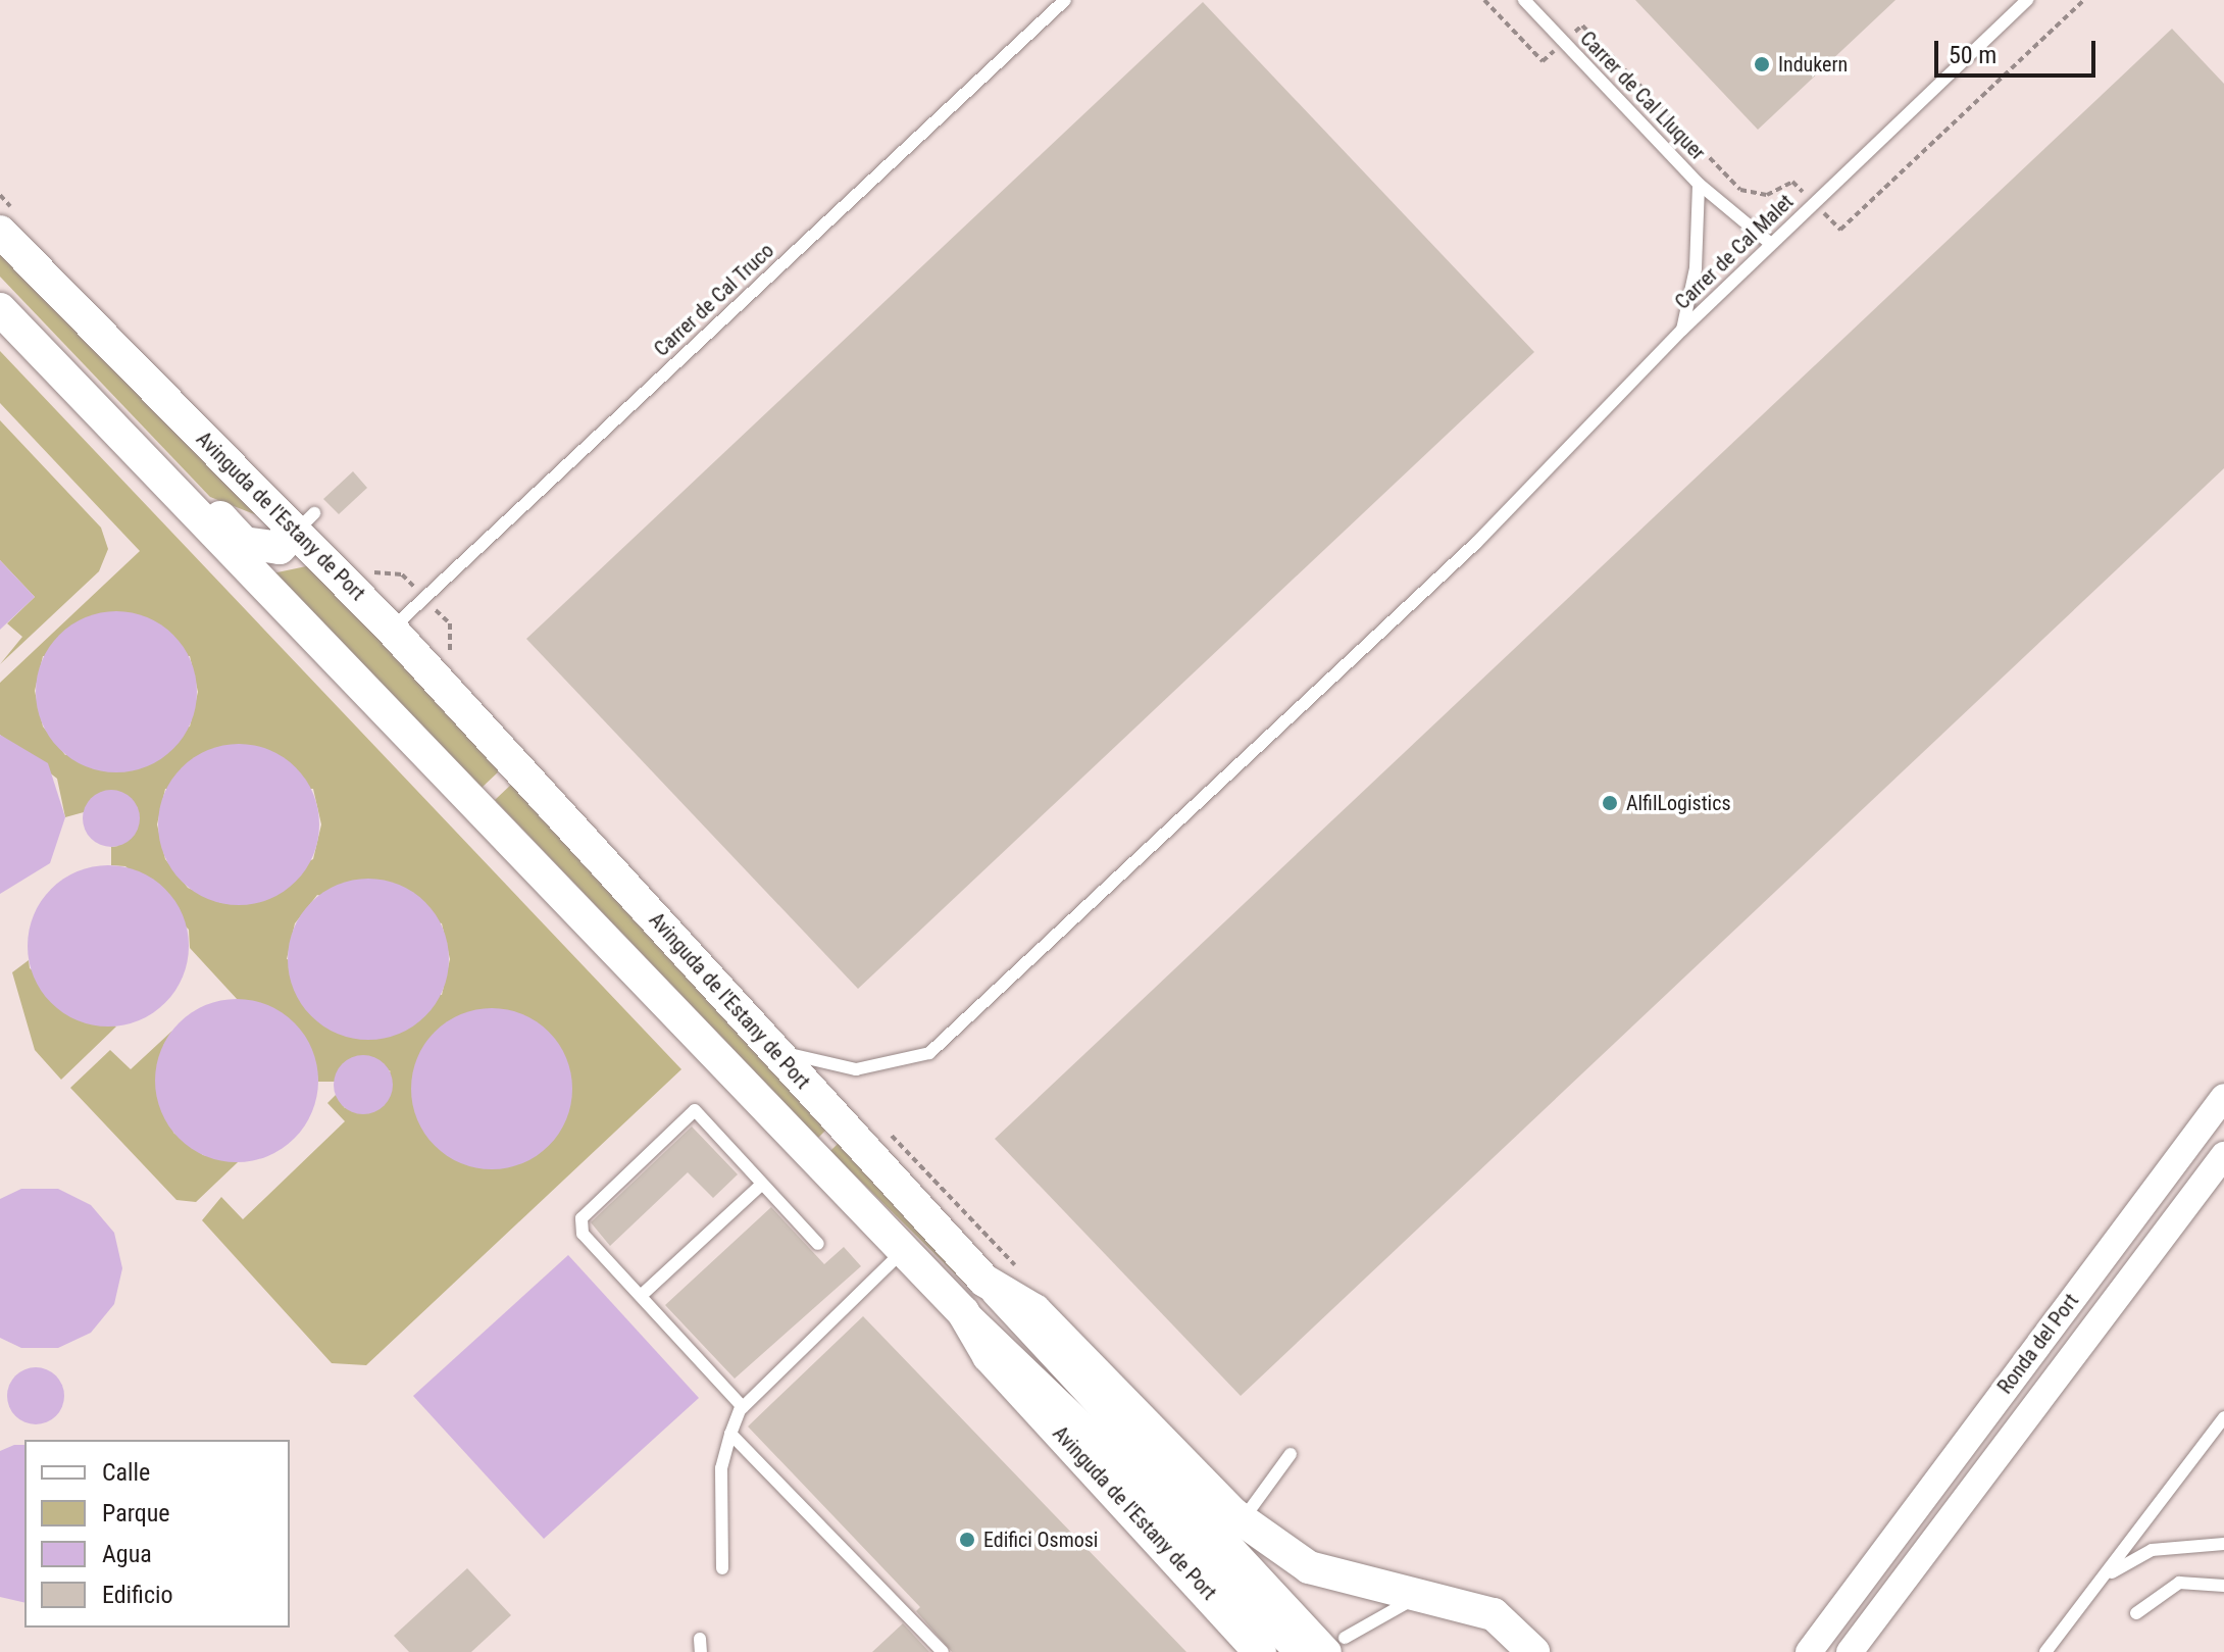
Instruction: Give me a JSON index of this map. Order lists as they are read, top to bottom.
{
  "streets": {
    "street": ["Avinguda de l'Estany de Port", "Ronda del Port"],
    "lane": ["Carrer de Cal Lluquer", "Carrer de Cal Malet", "Carrer de Cal Truco"]
  },
  "crossings": [
    ["Carrer de Cal Lluquer", "Carrer de Cal Malet"],
    ["Carrer de Cal Malet", "Avinguda de l'Estany de Port"],
    ["Carrer de Cal Truco", "Avinguda de l'Estany de Port"]
  ],
  "places": ["Indukern", "AlfilLogistics", "Edifici Osmosi"],
  "legend": [
    "Calle",
    "Parque",
    "Agua",
    "Edificio"
  ],
  "scale_bar": "50 m"
}
